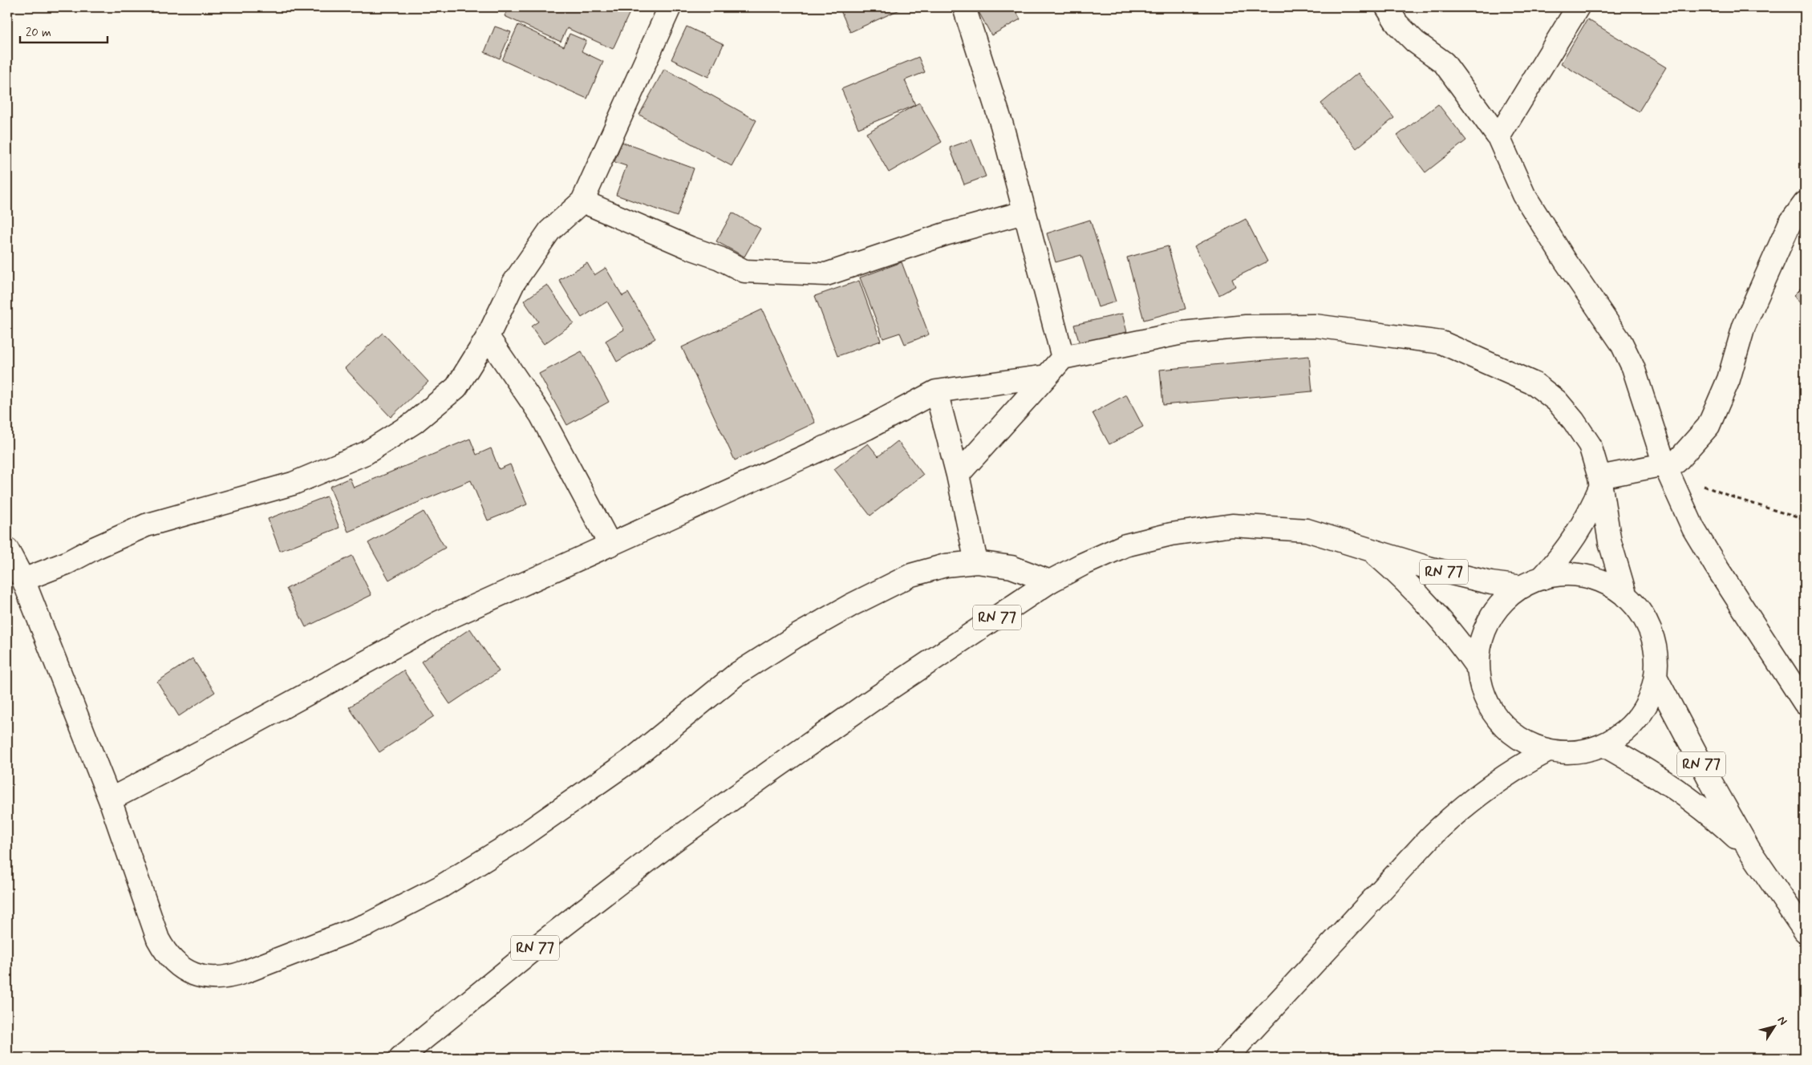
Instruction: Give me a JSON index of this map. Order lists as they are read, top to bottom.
{
  "streets": {
    "main road": ["RN 77"]
  },
  "scale_bar": "20 m",
  "north": "top right"
}
